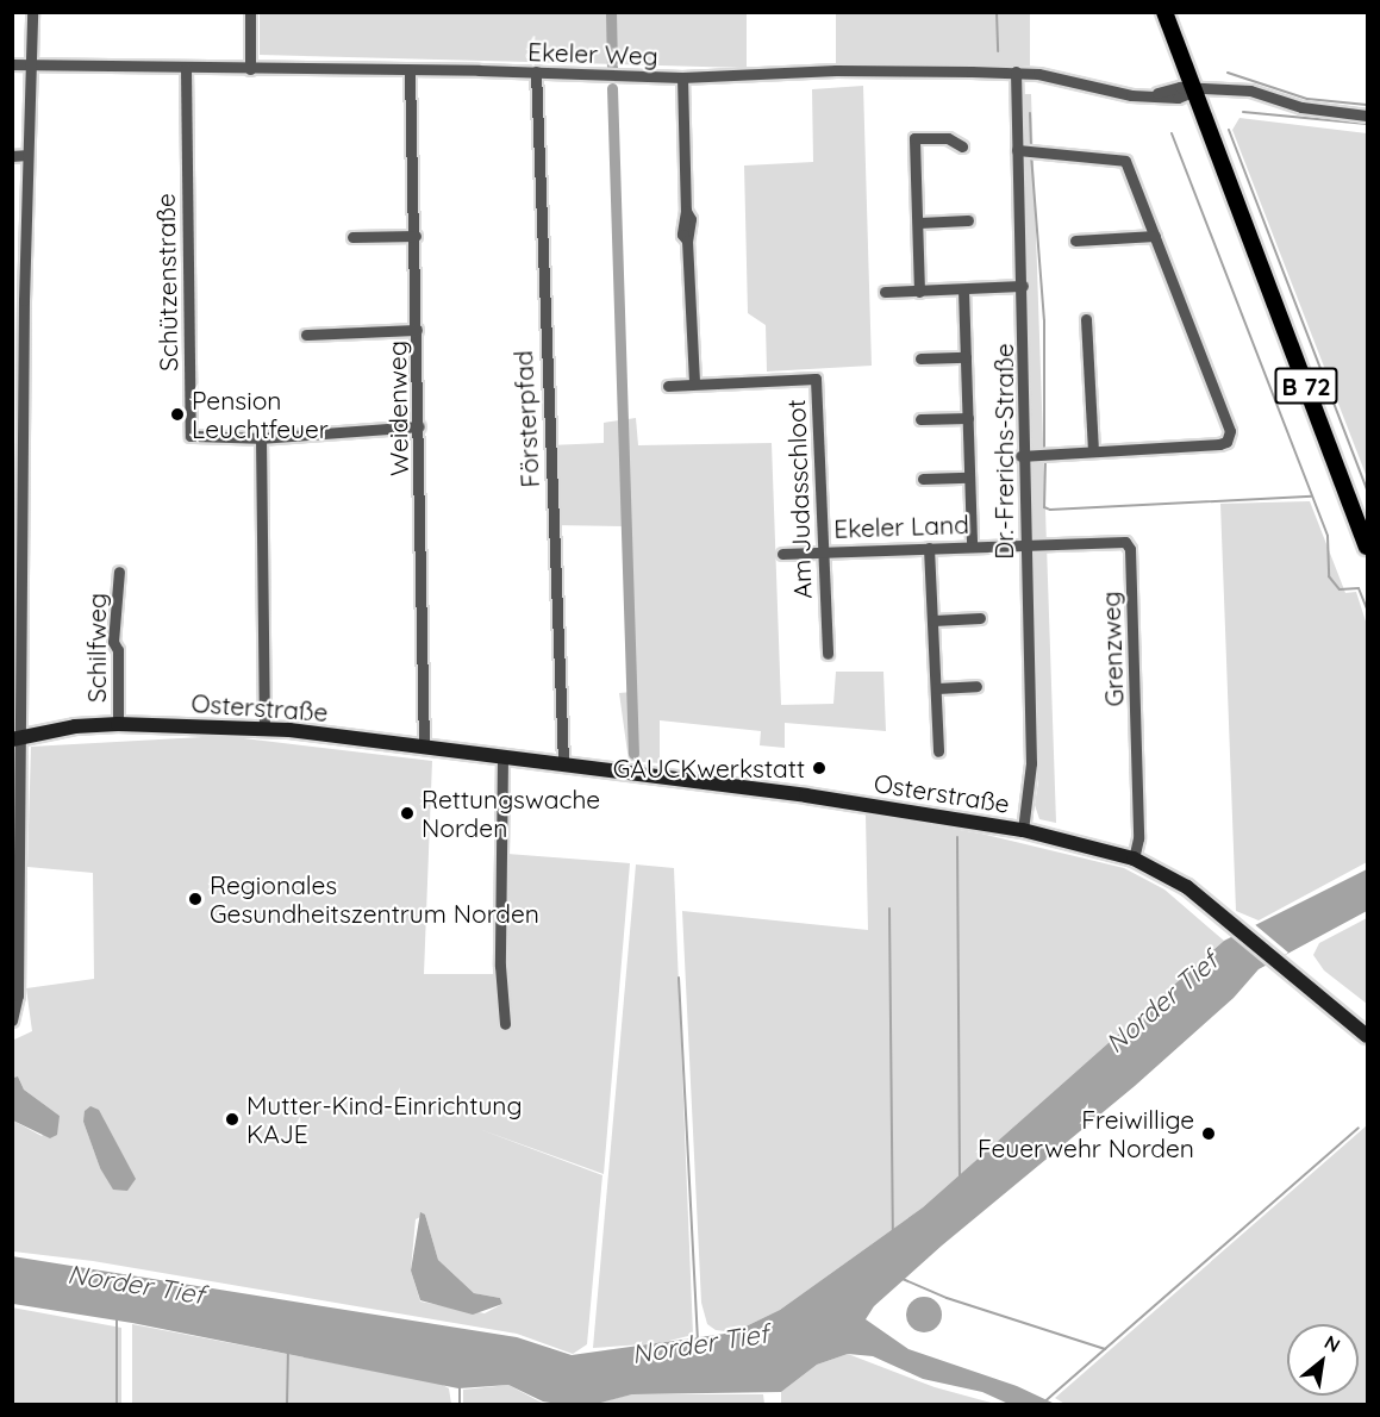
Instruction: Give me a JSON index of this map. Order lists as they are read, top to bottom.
{
  "streets": {
    "main road": ["B 72"],
    "street": [
      "Ekeler Weg",
      "Schützenstraße",
      "Weidenweg",
      "Försterpfad",
      "Dr.-Frerichs-Straße",
      "Am Judasschloot",
      "Ekeler Land",
      "Schilfweg",
      "Grenzweg",
      "Osterstraße"
    ]
  },
  "crossings": [
    ["Ekeler Weg", "Schützenstraße"],
    ["Ekeler Weg", "B 72"],
    ["Ekeler Weg", "Weidenweg"],
    ["Ekeler Weg", "Försterpfad"],
    ["Ekeler Weg", "Dr.-Frerichs-Straße"],
    ["Weidenweg", "Osterstraße"],
    ["Försterpfad", "Osterstraße"],
    ["Dr.-Frerichs-Straße", "Ekeler Land"],
    ["Dr.-Frerichs-Straße", "Grenzweg"],
    ["Dr.-Frerichs-Straße", "Osterstraße"],
    ["Am Judasschloot", "Ekeler Land"],
    ["Ekeler Land", "Grenzweg"],
    ["Schilfweg", "Osterstraße"],
    ["Grenzweg", "Osterstraße"]
  ],
  "water": ["Norder Tief"],
  "places": [
    "Pension Leuchtfeuer",
    "GAUCKwerkstatt",
    "Rettungswache Norden",
    "Regionales Gesundheitszentrum Norden",
    "Mutter-Kind-Einrichtung KAJE",
    "Freiwillige Feuerwehr Norden"
  ],
  "north": "top right"
}
